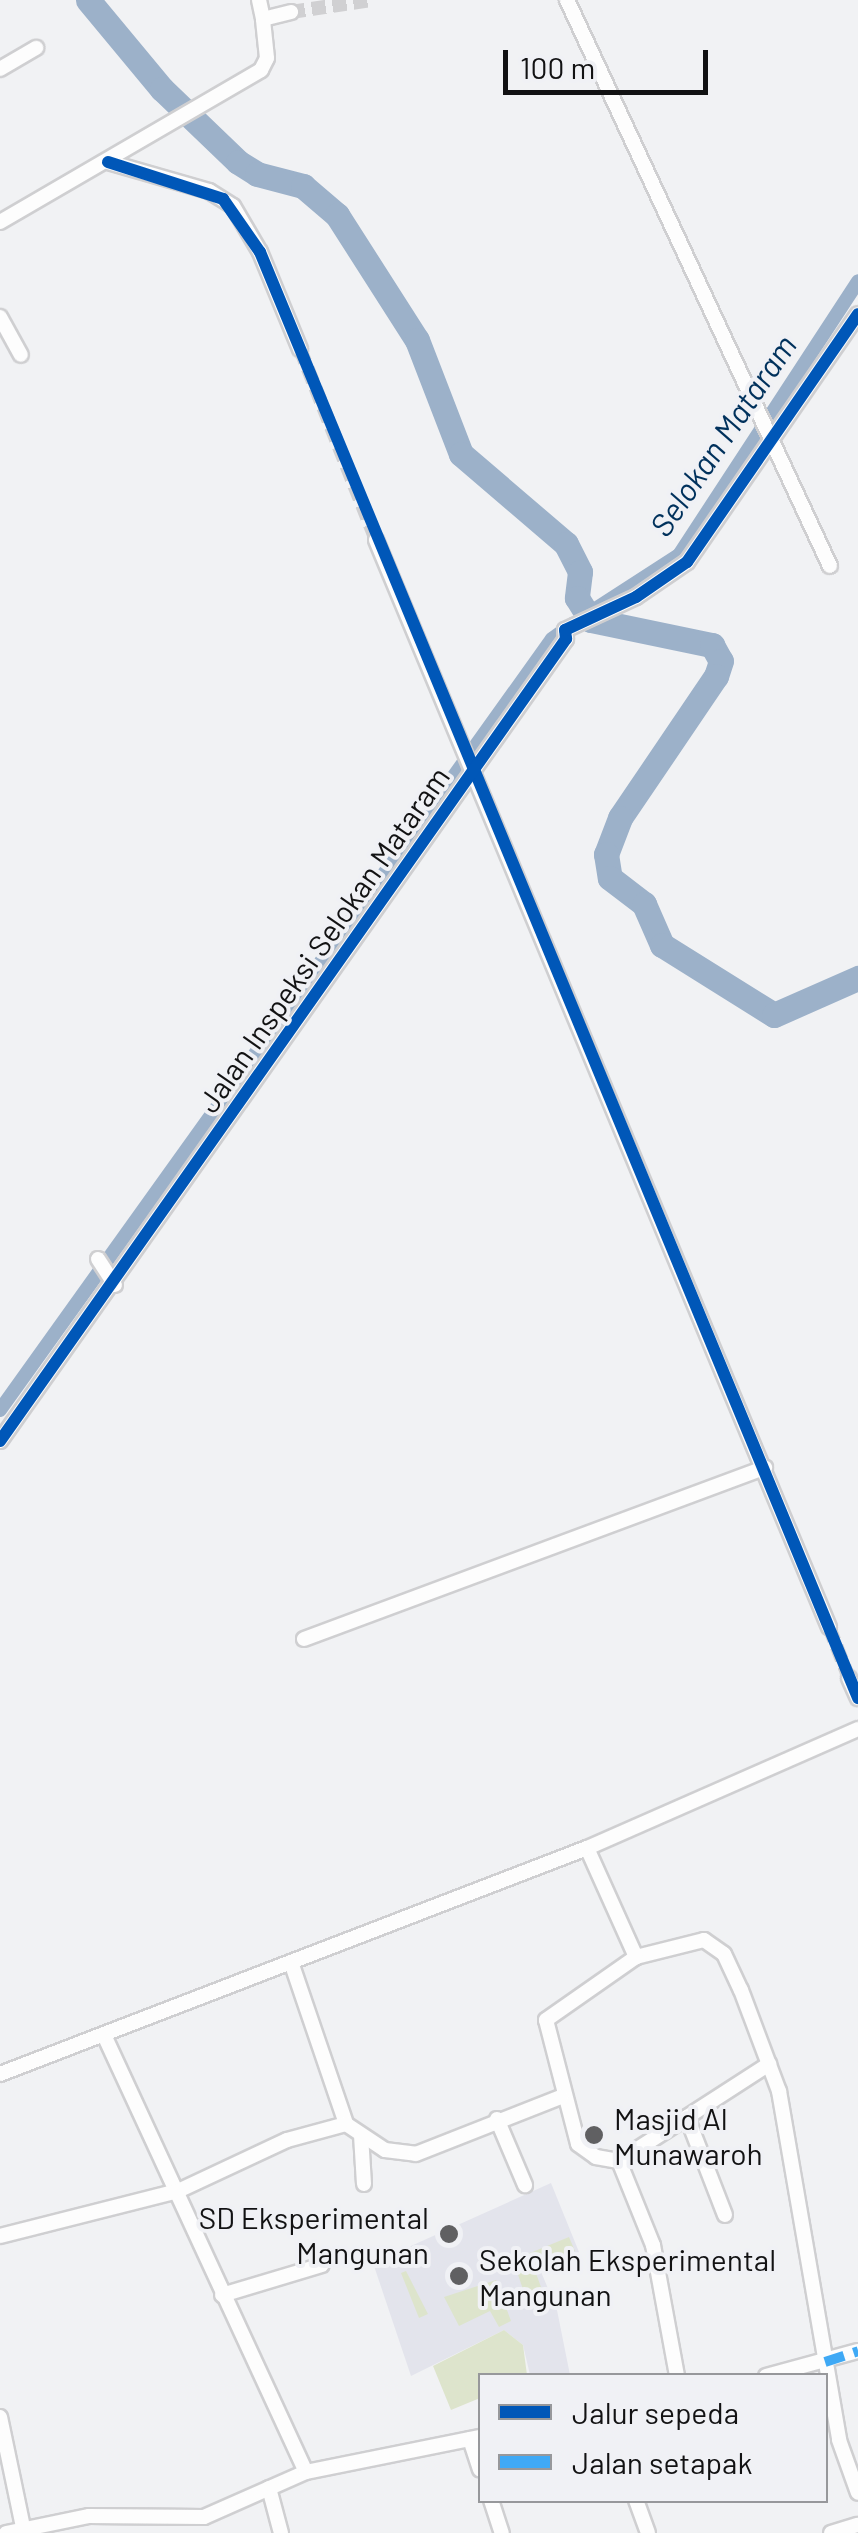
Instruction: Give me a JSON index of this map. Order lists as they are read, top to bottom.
{
  "streets": {
    "street": ["Jalan Inspeksi Selokan Mataram"]
  },
  "water": ["Selokan Mataram"],
  "places": ["Masjid Al Munawaroh", "SD Eksperimental Mangunan", "Sekolah Eksperimental Mangunan"],
  "legend": ["Jalur sepeda", "Jalan setapak"],
  "scale_bar": "100 m"
}
